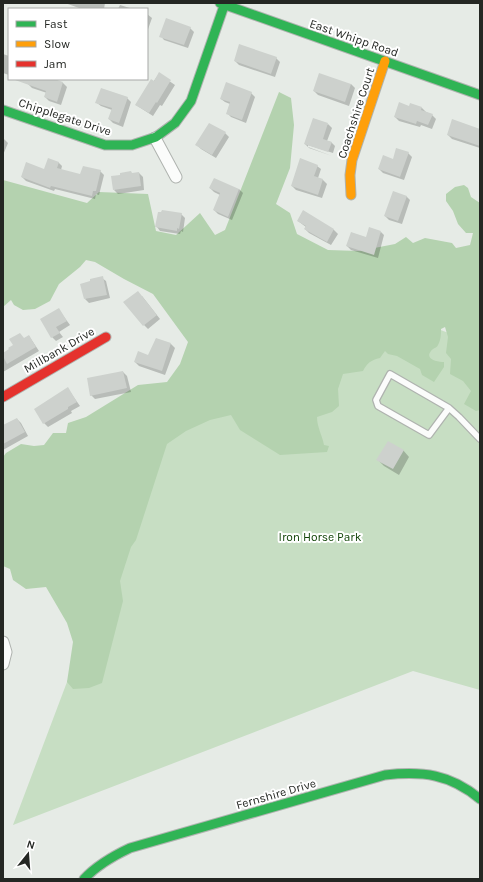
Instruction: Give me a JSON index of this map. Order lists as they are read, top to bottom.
{
  "streets": {
    "street": [
      "East Whipp Road",
      "Coachshire Court",
      "Chipplegate Drive",
      "Millbank Drive",
      "Fernshire Drive"
    ]
  },
  "crossings": [
    ["East Whipp Road", "Coachshire Court"],
    ["East Whipp Road", "Chipplegate Drive"]
  ],
  "parks": ["Iron Horse Park"],
  "legend": ["Fast", "Slow", "Jam"],
  "north": "top"
}
